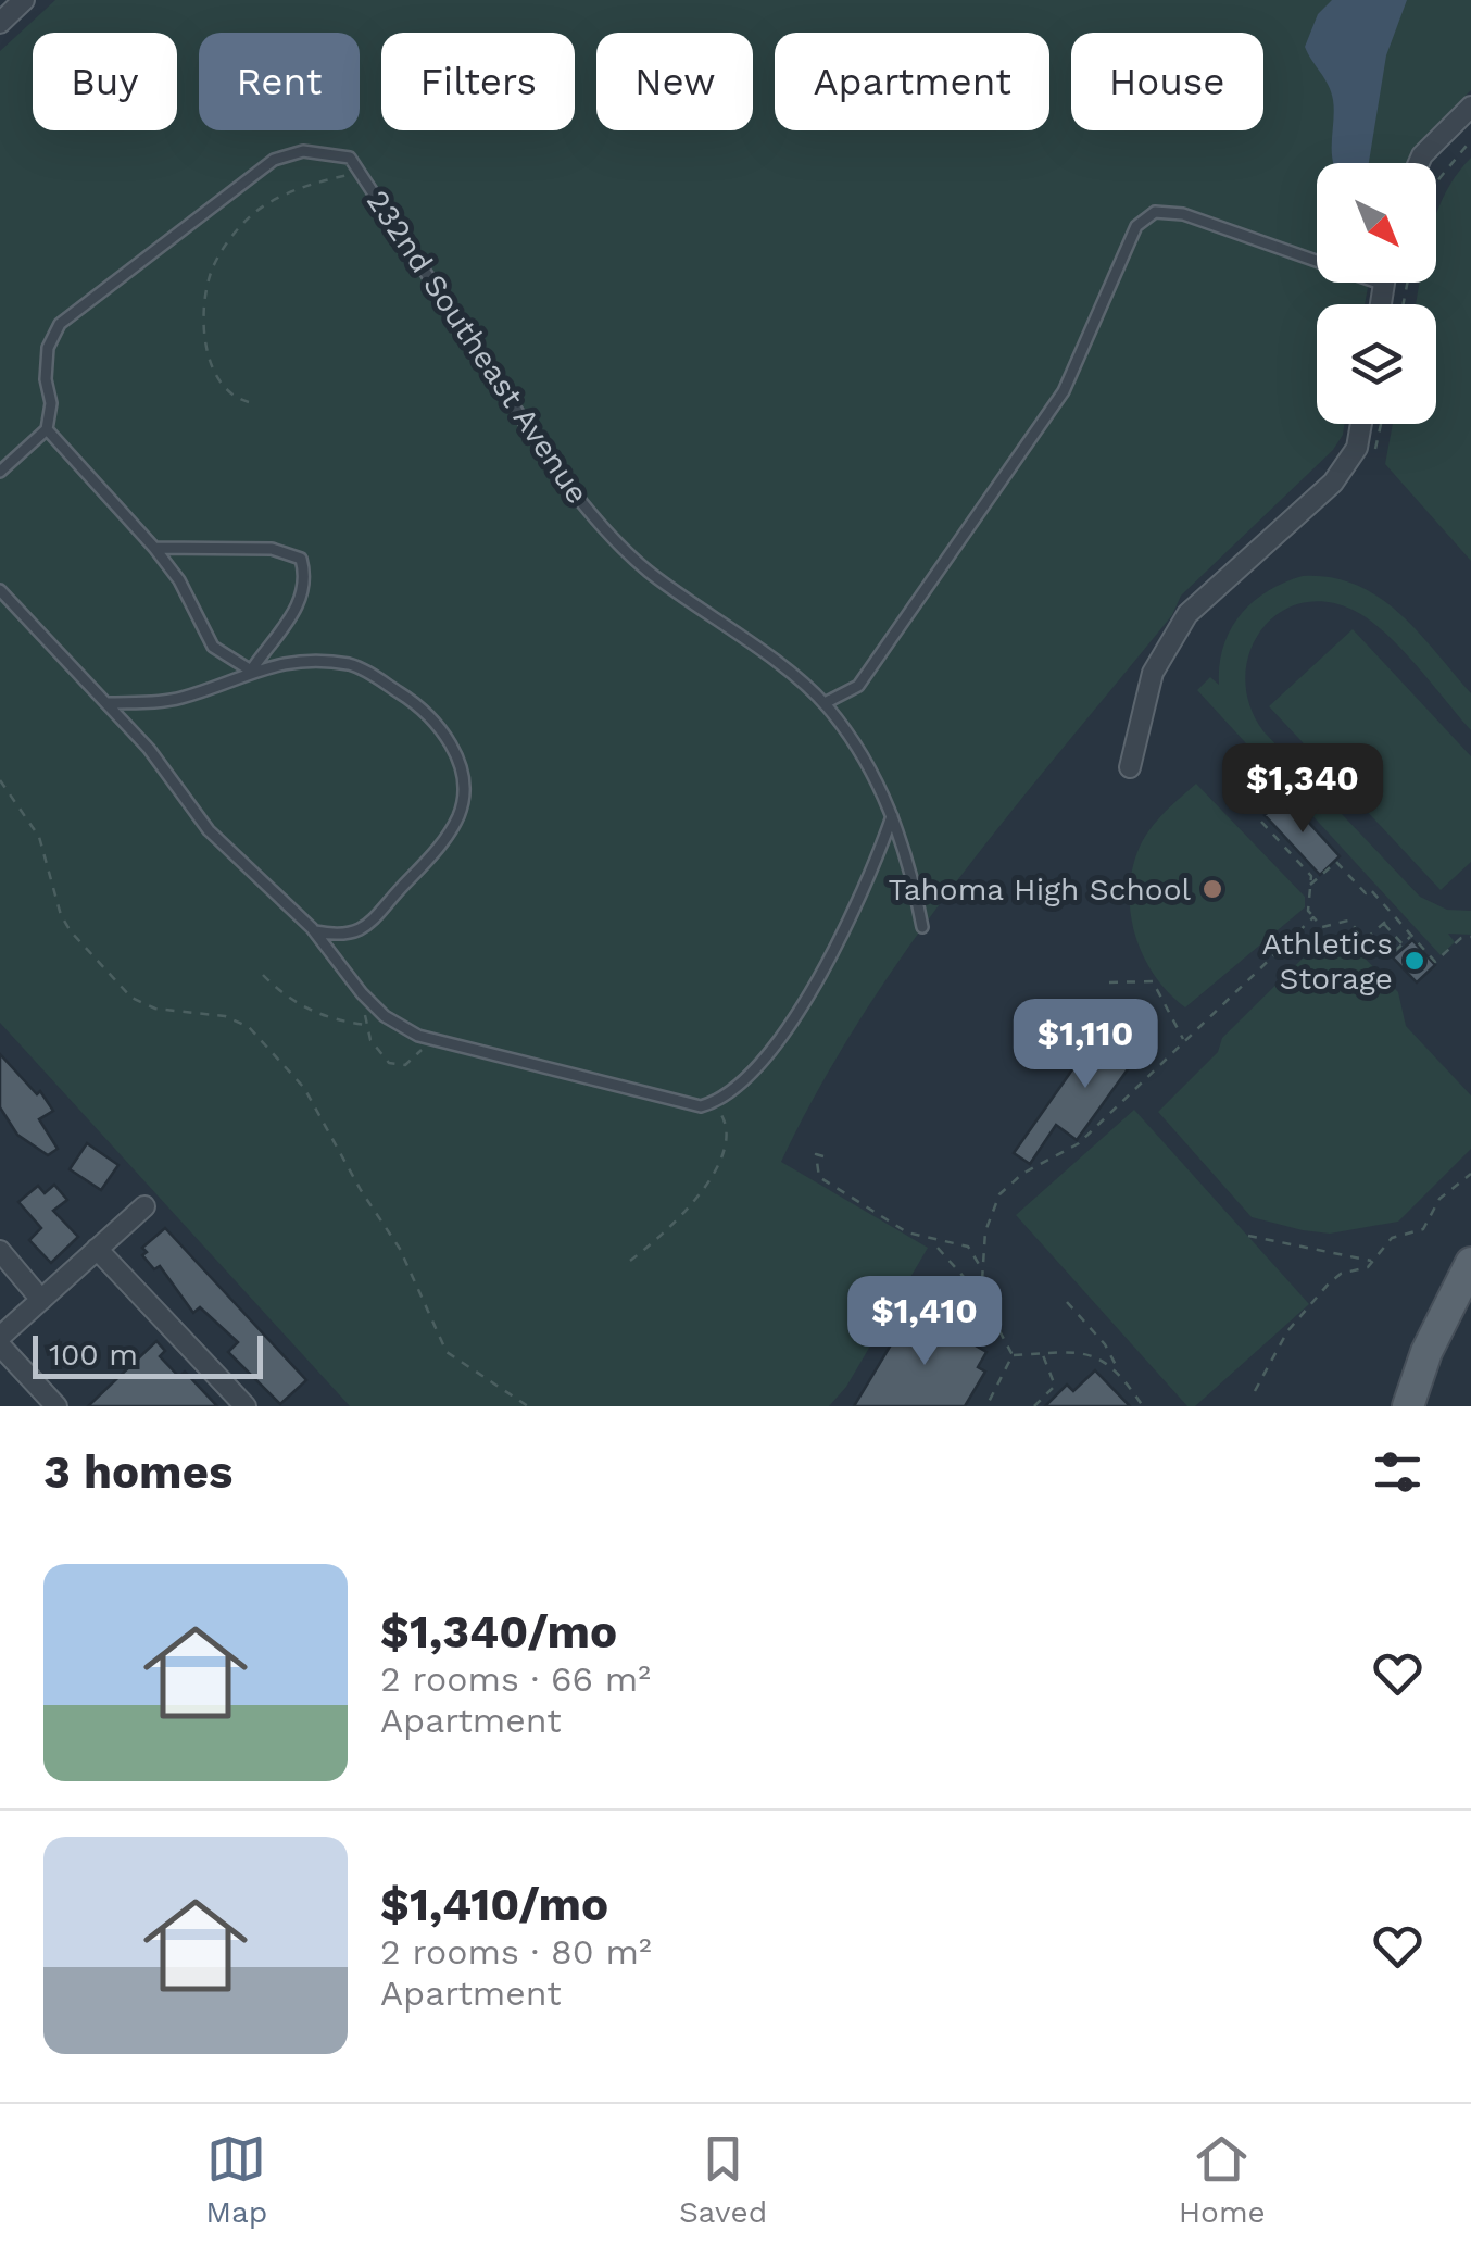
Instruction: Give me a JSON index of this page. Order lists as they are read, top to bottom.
{
  "streets": {
    "lane": ["232nd Southeast Avenue"]
  },
  "places": ["Tahoma High School", "Athletics Storage"],
  "scale_bar": "100 m",
  "north": "bottom right",
  "page": {
    "chip": [
      "Buy",
      "Rent",
      "Filters",
      "New",
      "Apartment",
      "House"
    ],
    "price": ["$1,340", "$1,110", "$1,410"],
    "scale": "100 m",
    "heading": "3 homes",
    "list": [
      {
        "name": "$1,340/mo",
        "note": "2 rooms · 66 m² · Apartment"
      },
      {
        "name": "$1,410/mo",
        "note": "2 rooms · 80 m² · Apartment"
      }
    ],
    "tabs": ["Map", "Saved", "Home"]
  }
}
